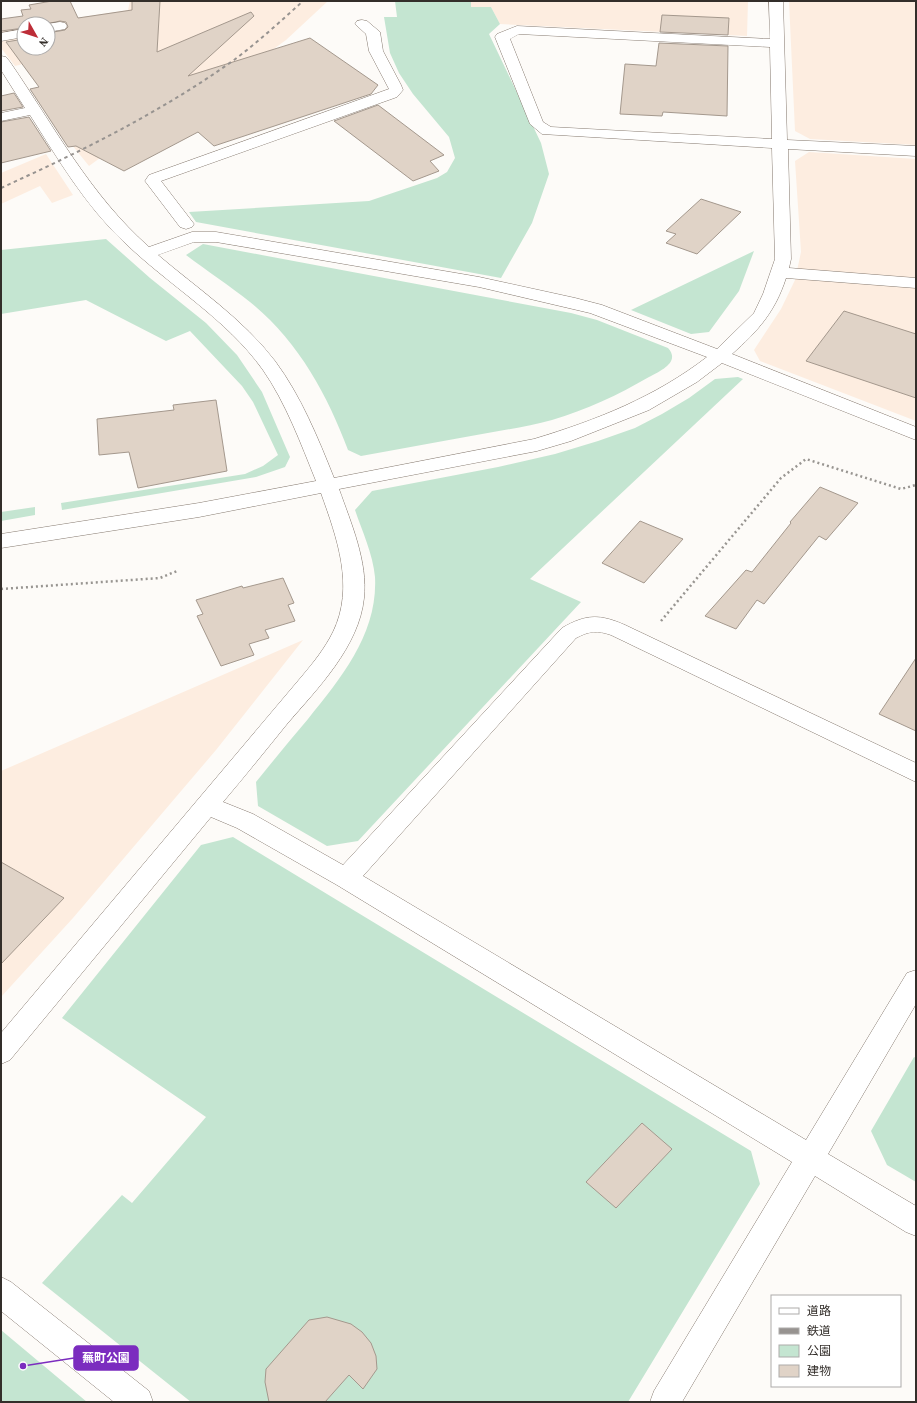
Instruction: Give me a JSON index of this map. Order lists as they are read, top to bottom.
{
  "places": ["蕪町公園"],
  "legend": [
    "道路",
    "鉄道",
    "公園",
    "建物"
  ],
  "north": "bottom right"
}
